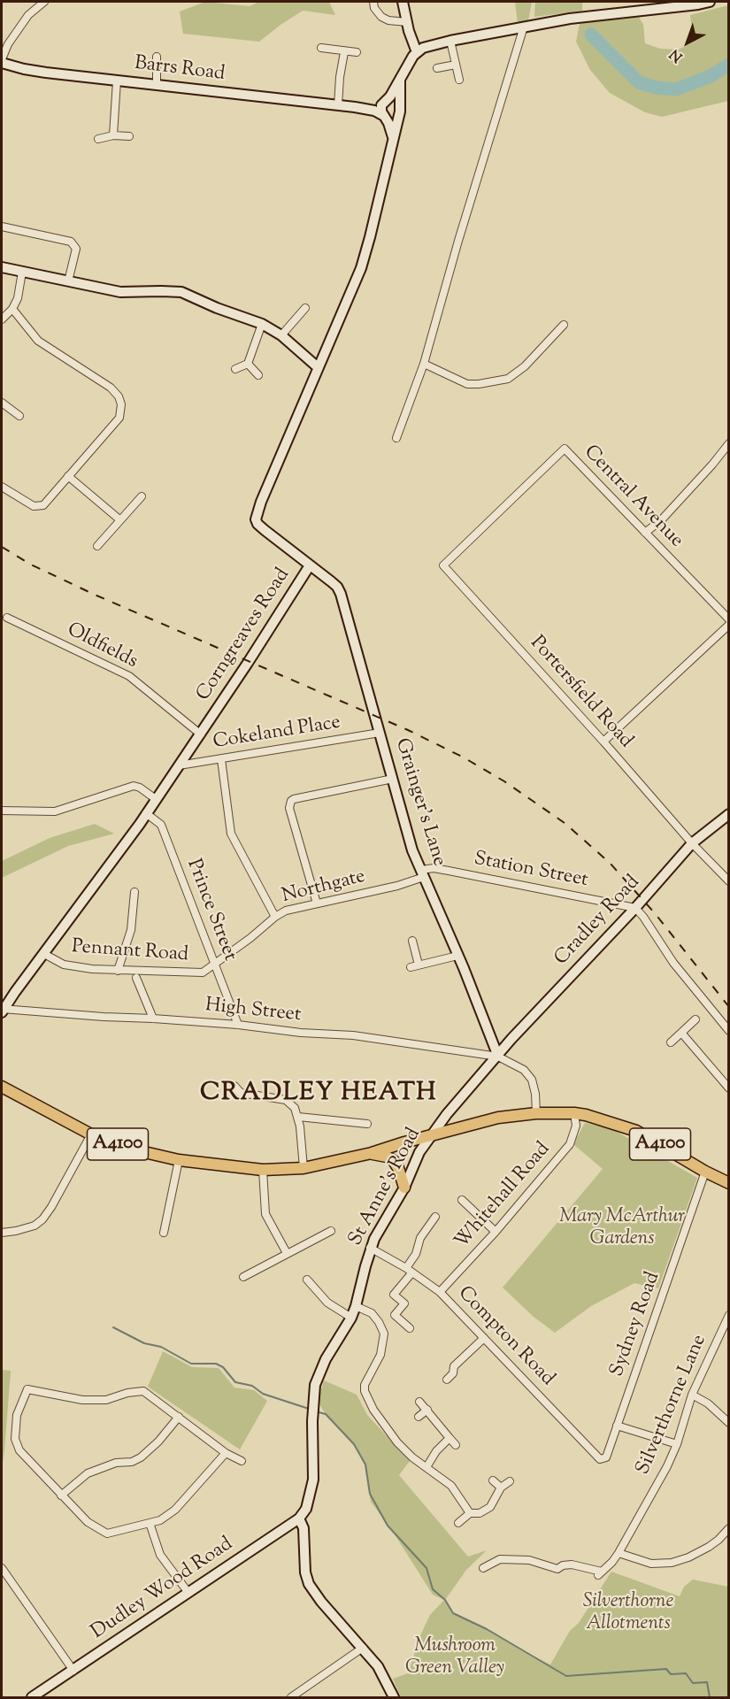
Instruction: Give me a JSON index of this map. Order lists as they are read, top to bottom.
{
  "streets": {
    "main road": ["A4100"],
    "street": [
      "Barrs Road",
      "Central Avenue",
      "Corngreaves Road",
      "Oldfields",
      "Portersfield Road",
      "Cokeland Place",
      "Grainger's Lane",
      "Station Street",
      "Northgate",
      "Prince Street",
      "Cradley Road",
      "Pennant Road",
      "High Street",
      "St Anne's Road",
      "Whitehall Road",
      "Sydney Road",
      "Compton Road",
      "Silverthorne Lane",
      "Dudley Wood Road"
    ]
  },
  "crossings": [
    ["Barrs Road", "Corngreaves Road"],
    ["Central Avenue", "Portersfield Road"],
    ["Corngreaves Road", "Oldfields"],
    ["Corngreaves Road", "Cokeland Place"],
    ["Corngreaves Road", "Grainger's Lane"],
    ["Corngreaves Road", "Prince Street"],
    ["Corngreaves Road", "Pennant Road"],
    ["Corngreaves Road", "High Street"],
    ["Portersfield Road", "Cradley Road"],
    ["Cokeland Place", "Grainger's Lane"],
    ["Grainger's Lane", "Station Street"],
    ["Grainger's Lane", "Northgate"],
    ["Grainger's Lane", "Cradley Road"],
    ["Grainger's Lane", "High Street"],
    ["Grainger's Lane", "St Anne's Road"],
    ["Station Street", "Northgate"],
    ["Station Street", "Cradley Road"],
    ["Northgate", "Prince Street"],
    ["Northgate", "Pennant Road"],
    ["Prince Street", "Pennant Road"],
    ["Prince Street", "High Street"],
    ["Cradley Road", "High Street"],
    ["Cradley Road", "St Anne's Road"],
    ["High Street", "A4100"],
    ["High Street", "St Anne's Road"],
    ["A4100", "St Anne's Road"],
    ["A4100", "Whitehall Road"],
    ["A4100", "Sydney Road"],
    ["St Anne's Road", "Compton Road"],
    ["St Anne's Road", "Dudley Wood Road"],
    ["Whitehall Road", "Compton Road"],
    ["Sydney Road", "Compton Road"]
  ],
  "districts": ["CRADLEY HEATH"],
  "parks": ["Mary McArthur Gardens", "Silverthorne Allotments", "Mushroom Green Valley"],
  "north": "bottom left"
}
